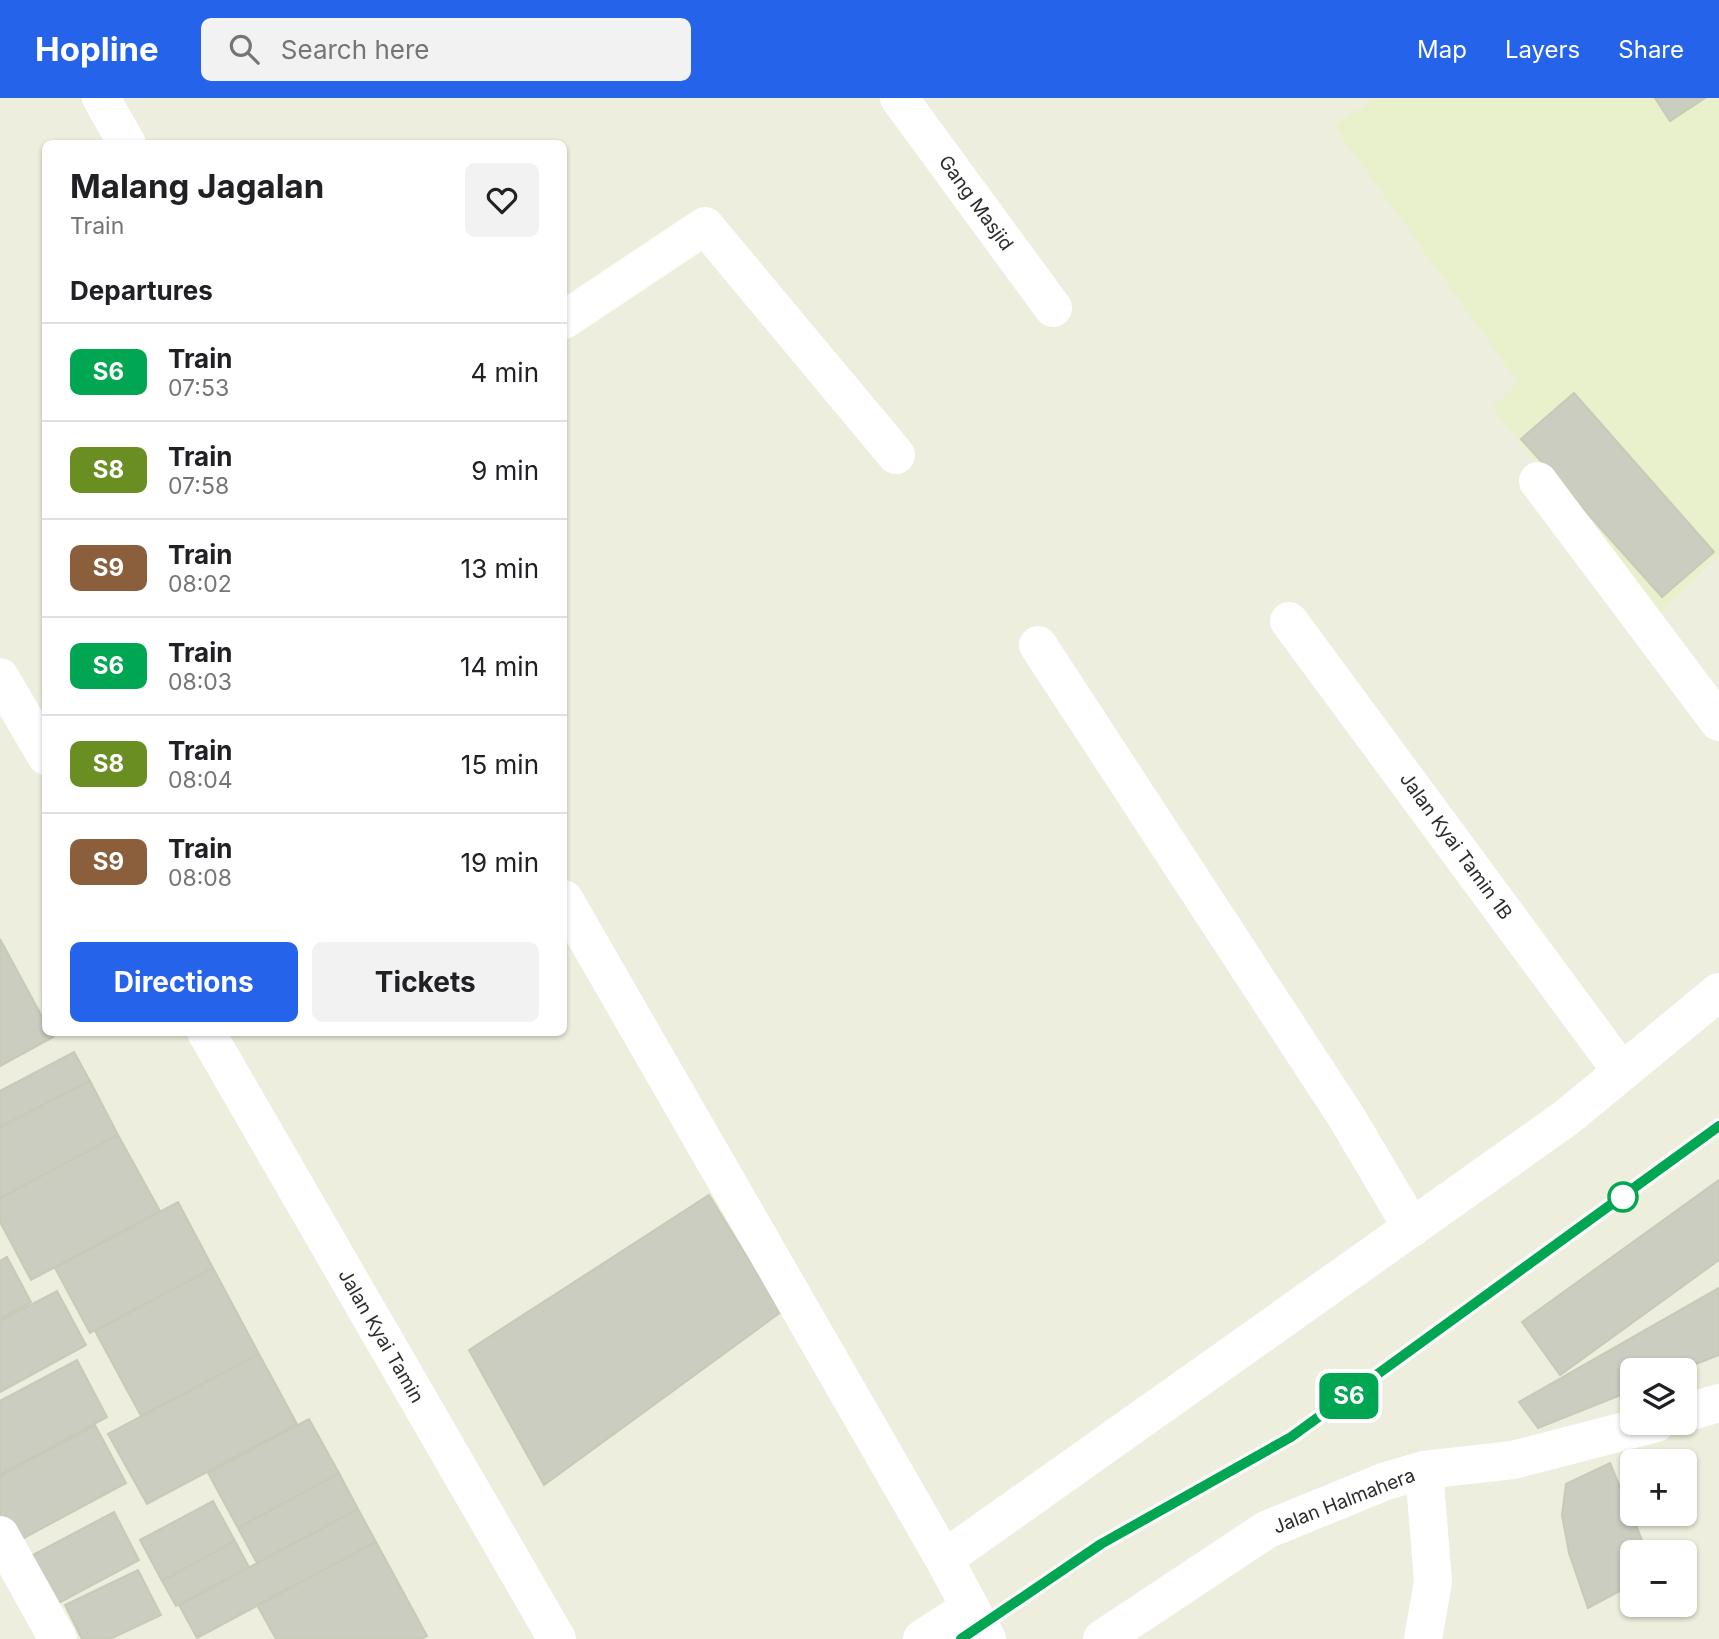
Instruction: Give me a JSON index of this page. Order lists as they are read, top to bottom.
{
  "streets": {
    "street": [
      "Gang Masjid",
      "Jalan Kyai Tamin 1B",
      "Jalan Kyai Tamin",
      "Jalan Halmahera"
    ]
  },
  "page": {
    "header": "Hopline",
    "search": "Search here",
    "nav": ["Map", "Layers", "Share"],
    "on_map": "S6",
    "heading": [
      ["Malang Jagalan", "Train"],
      "Departures"
    ],
    "list": [
      {
        "mark": "S6",
        "name": "Train",
        "note": "07:53",
        "value": "4 min"
      },
      {
        "mark": "S8",
        "name": "Train",
        "note": "07:58",
        "value": "9 min"
      },
      {
        "mark": "S9",
        "name": "Train",
        "note": "08:02",
        "value": "13 min"
      },
      {
        "mark": "S6",
        "name": "Train",
        "note": "08:03",
        "value": "14 min"
      },
      {
        "mark": "S8",
        "name": "Train",
        "note": "08:04",
        "value": "15 min"
      },
      {
        "mark": "S9",
        "name": "Train",
        "note": "08:08",
        "value": "19 min"
      }
    ],
    "buttons": ["Directions", "Tickets"],
    "map_buttons": ["+", "−"]
  }
}
